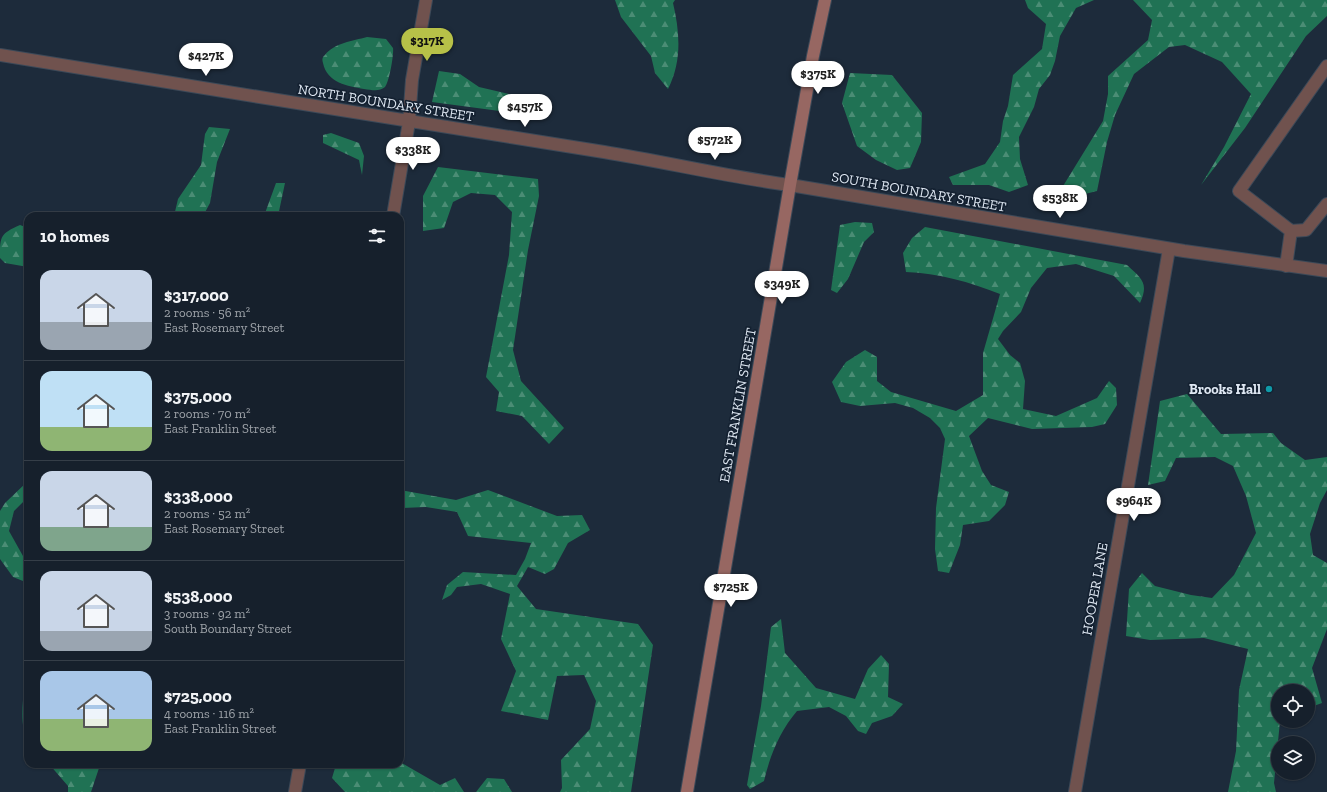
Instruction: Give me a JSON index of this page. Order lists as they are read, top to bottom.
{
  "streets": {
    "main road": ["EAST FRANKLIN STREET"],
    "street": ["NORTH BOUNDARY STREET", "SOUTH BOUNDARY STREET", "HOOPER LANE"]
  },
  "crossings": [
    ["NORTH BOUNDARY STREET", "SOUTH BOUNDARY STREET"],
    ["NORTH BOUNDARY STREET", "EAST FRANKLIN STREET"],
    ["SOUTH BOUNDARY STREET", "EAST FRANKLIN STREET"],
    ["SOUTH BOUNDARY STREET", "HOOPER LANE"]
  ],
  "places": ["Brooks Hall"],
  "page": {
    "price": [
      "$317K",
      "$427K",
      "$375K",
      "$457K",
      "$572K",
      "$338K",
      "$538K",
      "$349K",
      "$964K",
      "$725K"
    ],
    "heading": "10 homes",
    "list": [
      {
        "name": "$317,000",
        "note": "2 rooms · 56 m² · East Rosemary Street"
      },
      {
        "name": "$375,000",
        "note": "2 rooms · 70 m² · East Franklin Street"
      },
      {
        "name": "$338,000",
        "note": "2 rooms · 52 m² · East Rosemary Street"
      },
      {
        "name": "$538,000",
        "note": "3 rooms · 92 m² · South Boundary Street"
      },
      {
        "name": "$725,000",
        "note": "4 rooms · 116 m² · East Franklin Street"
      }
    ]
  }
}
